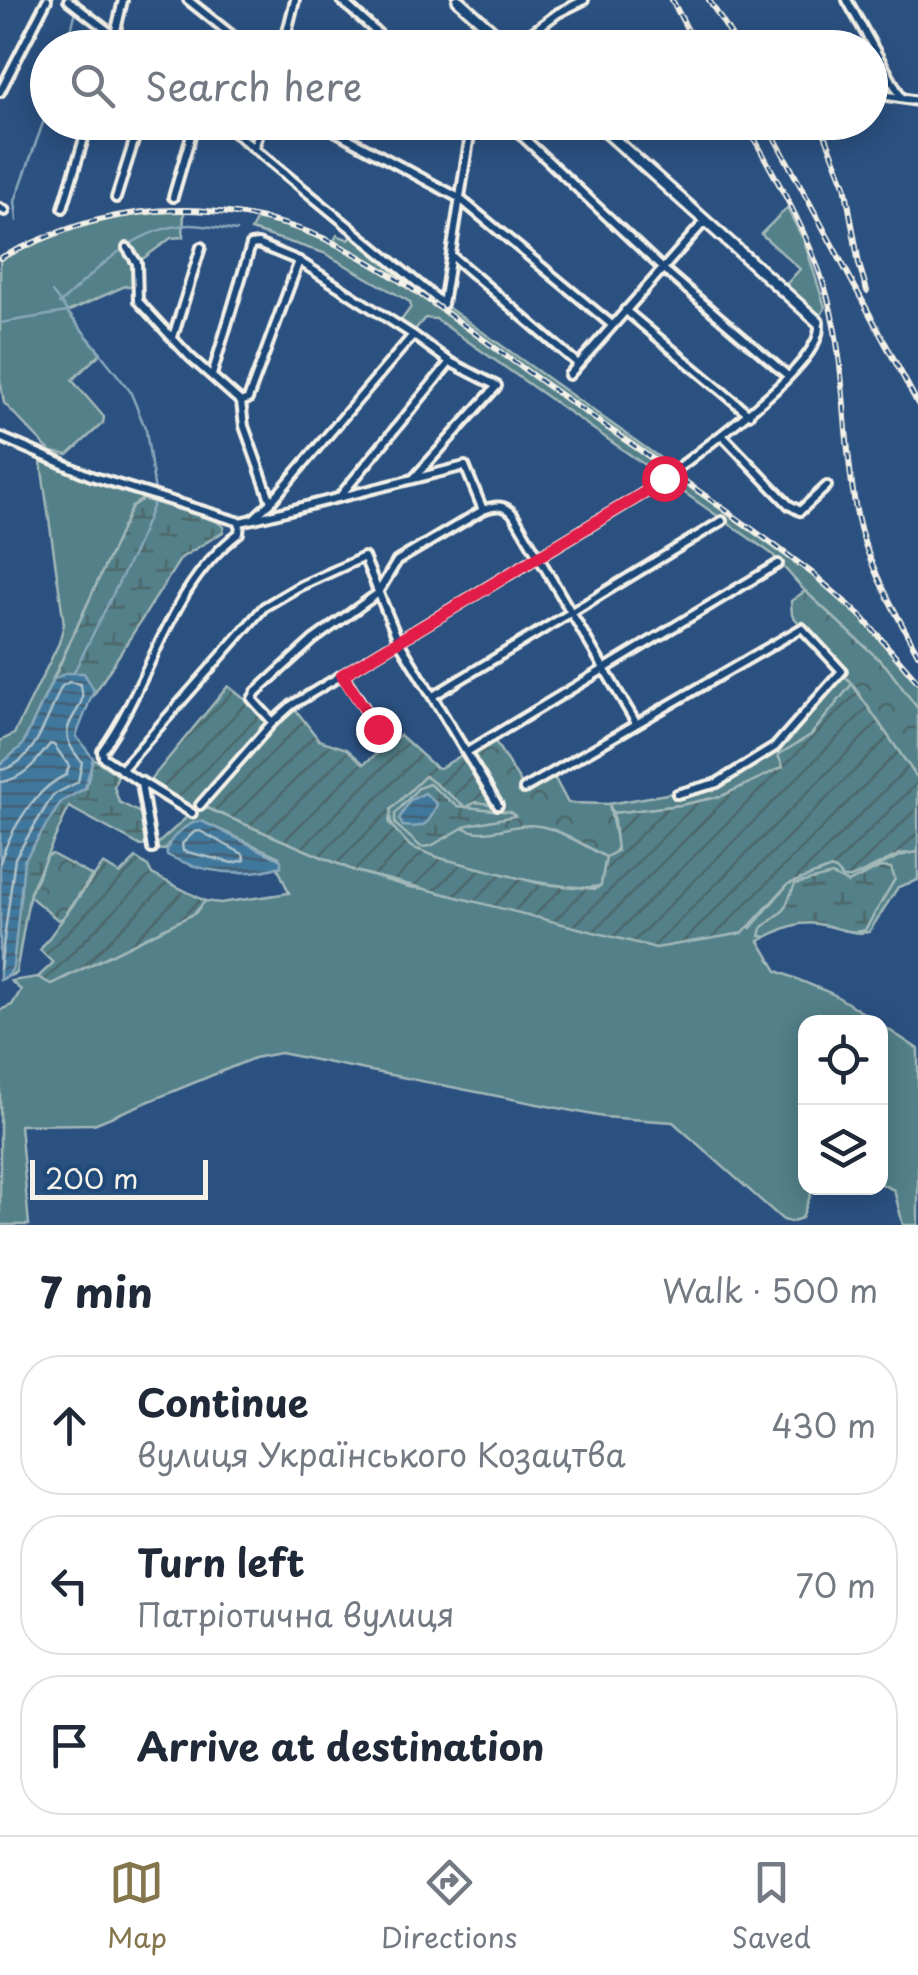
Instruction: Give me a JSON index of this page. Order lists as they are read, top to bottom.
{
  "scale_bar": "200 m",
  "page": {
    "search": "Search here",
    "scale": "200 m",
    "heading": ["7 min", "Walk · 500 m"],
    "list": [
      ["Continue", "вулиця Українського Козацтва", "430 m"],
      ["Turn left", "Патріотична вулиця", "70 m"],
      "Arrive at destination"
    ],
    "nav": ["Map", "Directions", "Saved"]
  }
}
